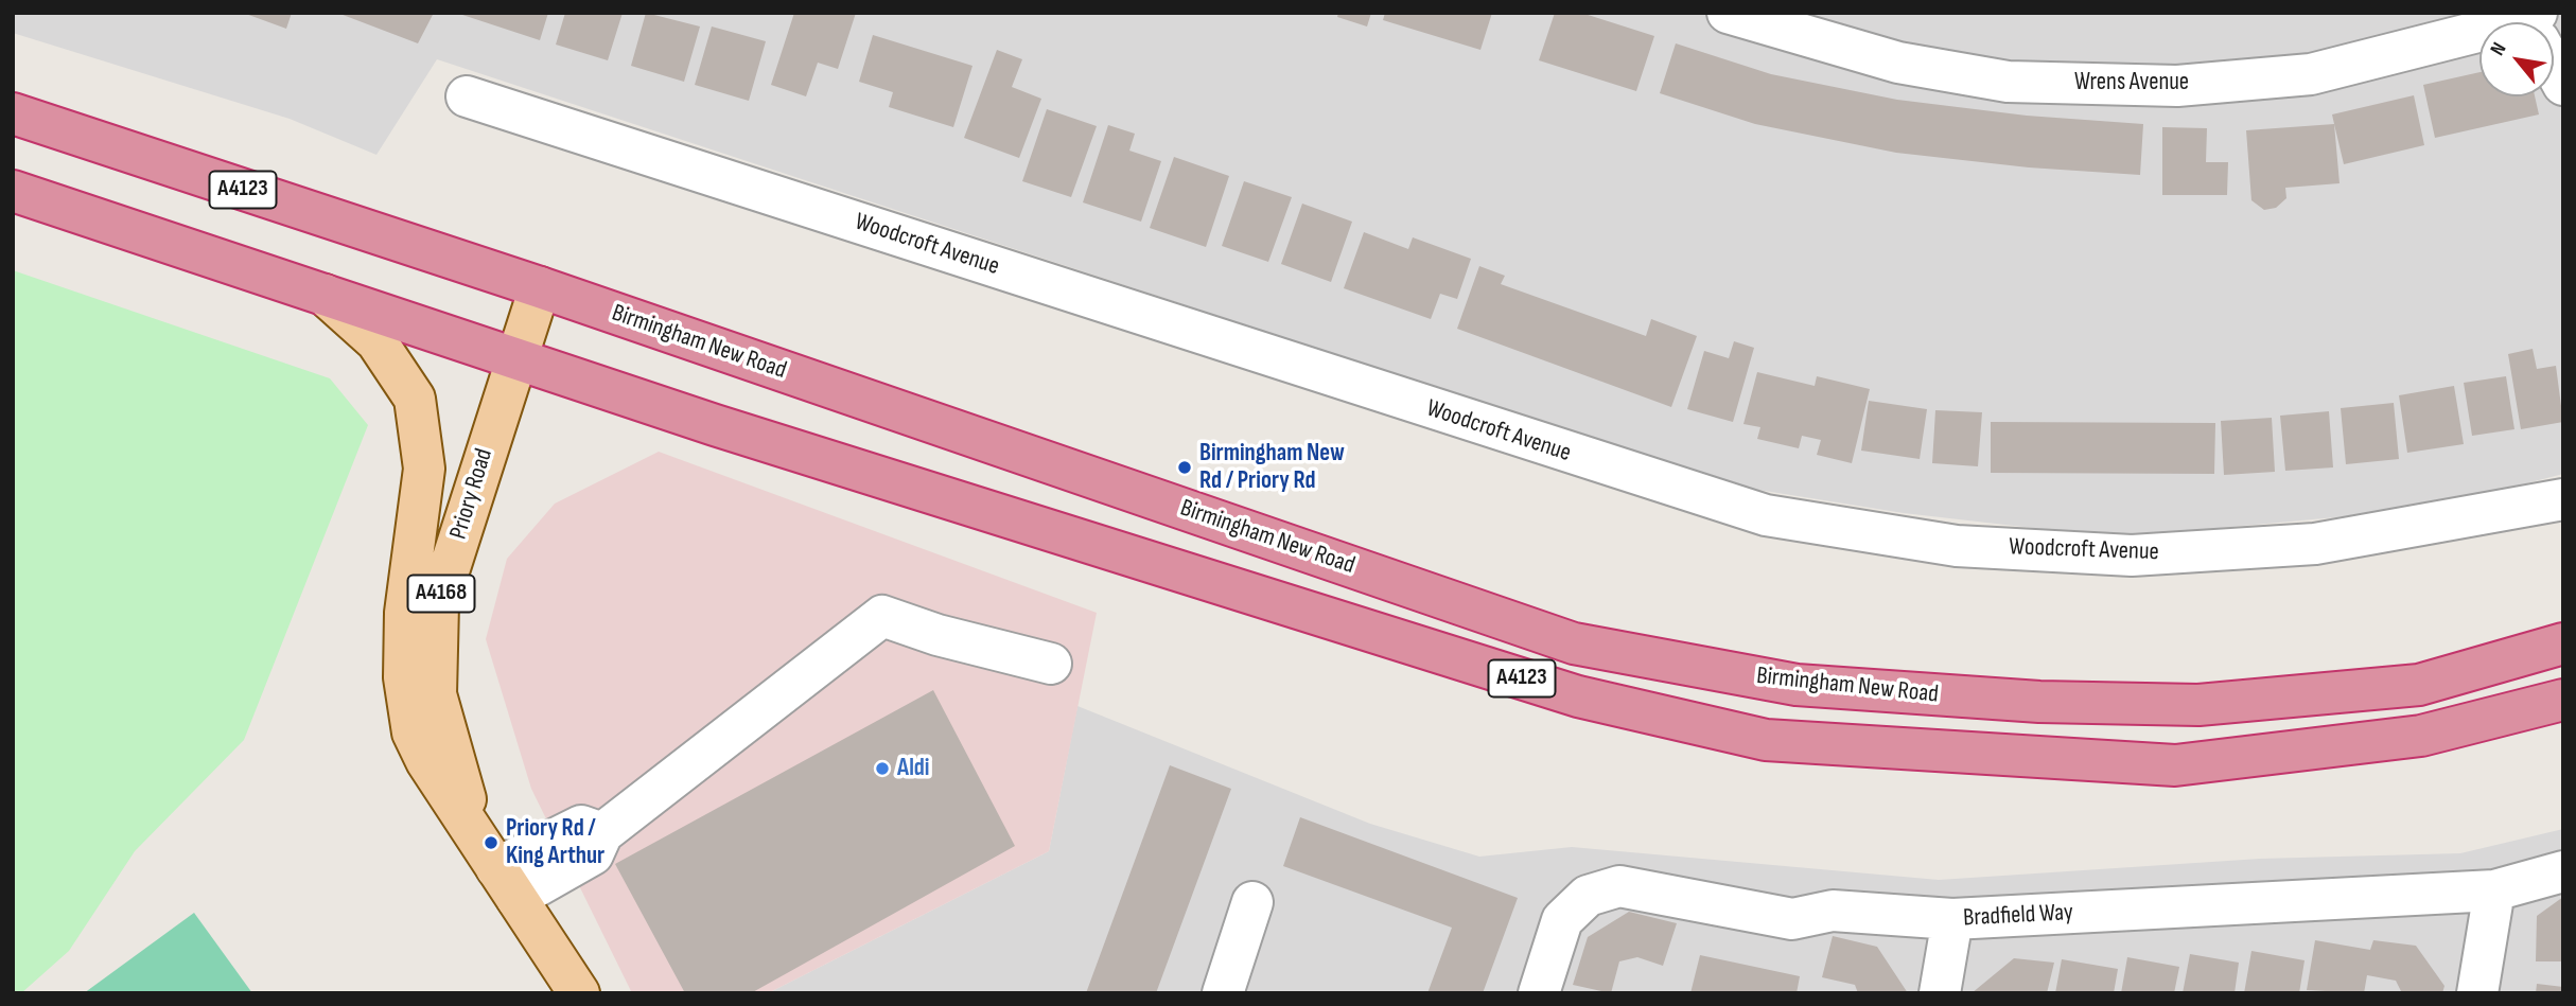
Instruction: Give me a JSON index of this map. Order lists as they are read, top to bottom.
{
  "streets": {
    "highway": ["A4123", "Birmingham New Road"],
    "main road": ["Priory Road", "A4168"],
    "street": ["Wrens Avenue", "Woodcroft Avenue", "Bradfield Way"]
  },
  "crossings": [
    ["A4123", "Priory Road"],
    ["Birmingham New Road", "Priory Road"]
  ],
  "places": ["Birmingham New Rd / Priory Rd", "Aldi", "Priory Rd / King Arthur"],
  "north": "top left"
}
